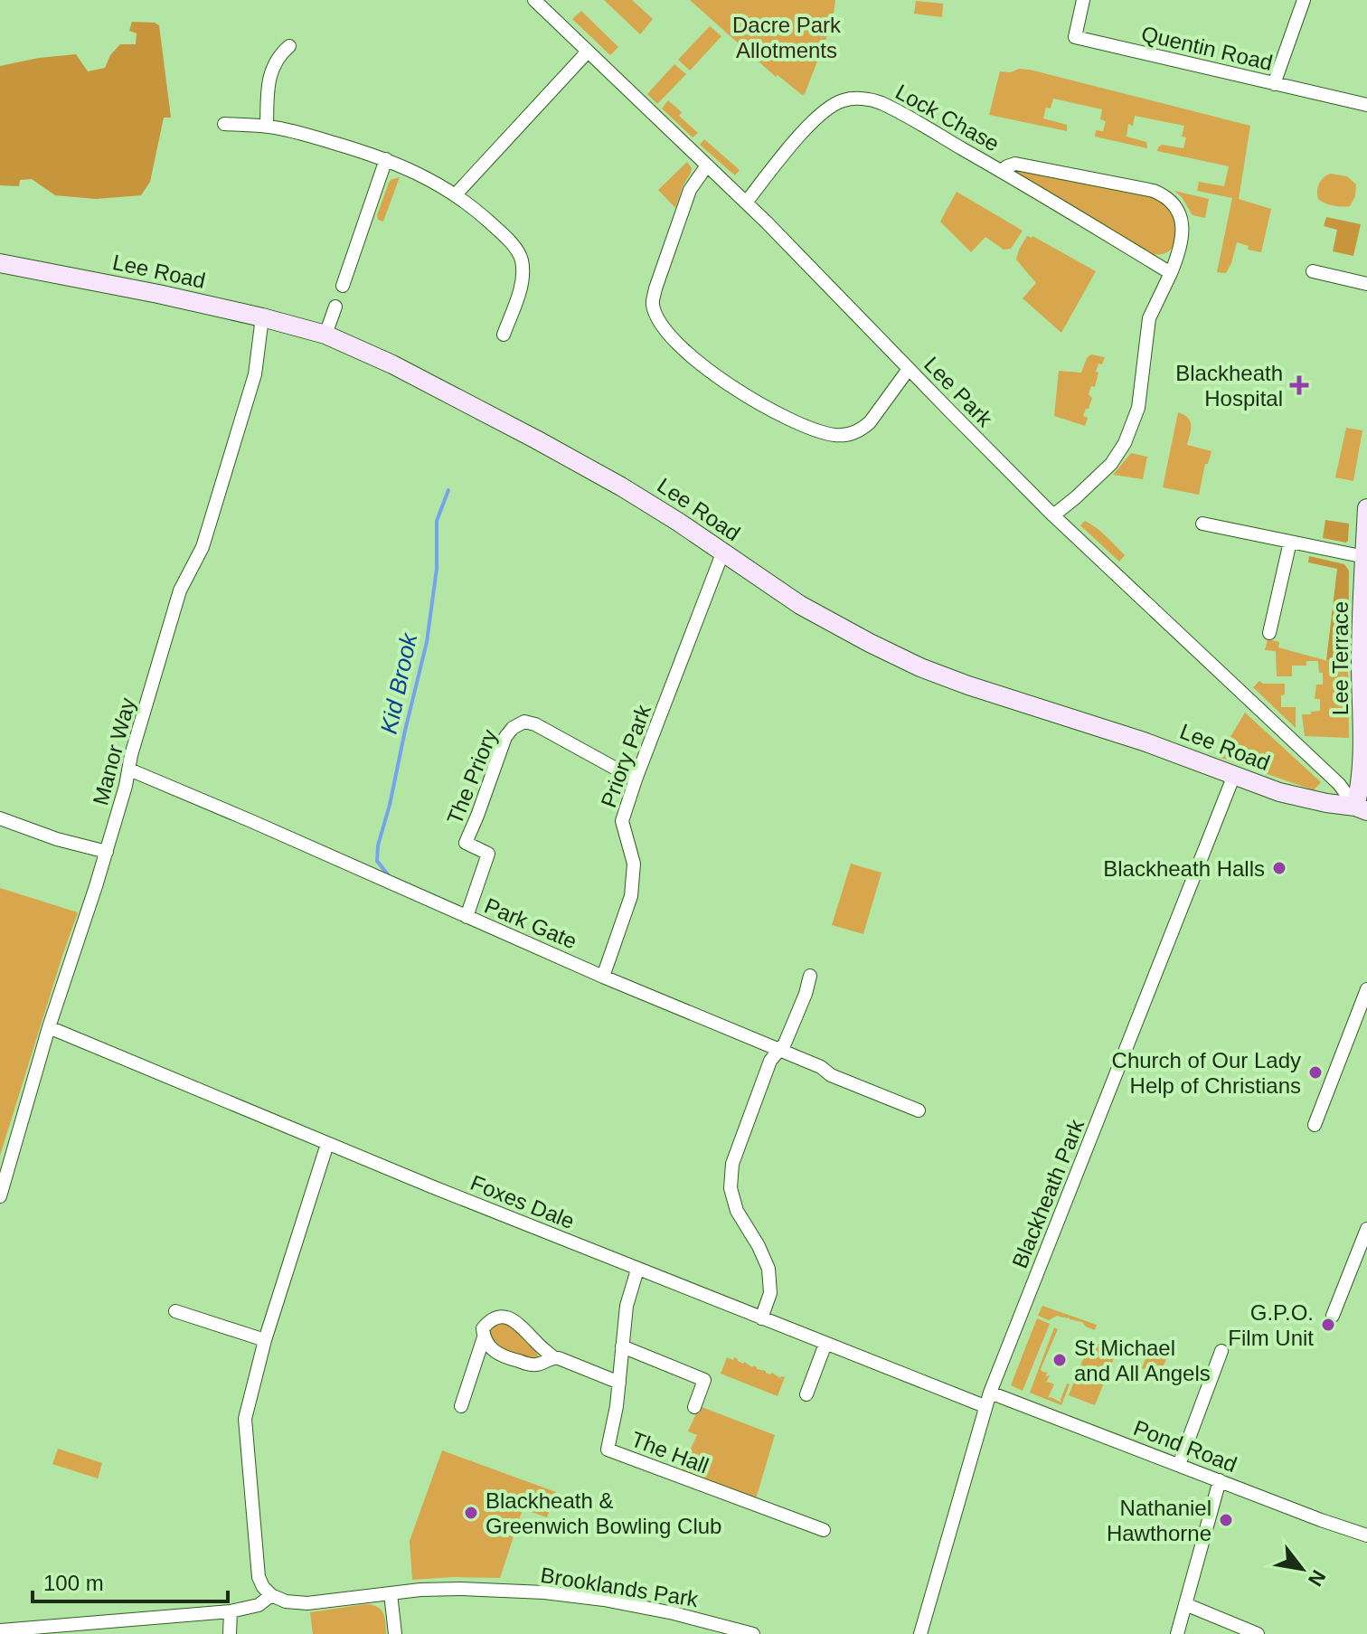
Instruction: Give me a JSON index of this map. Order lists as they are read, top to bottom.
{
  "streets": {
    "main road": ["Lee Road", "Lee Terrace"],
    "street": [
      "Quentin Road",
      "Lock Chase",
      "Lee Park",
      "Manor Way",
      "Priory Park",
      "The Priory",
      "Park Gate",
      "Blackheath Park",
      "Foxes Dale",
      "Pond Road",
      "The Hall",
      "Brooklands Park"
    ]
  },
  "crossings": [
    ["Lock Chase", "Lee Park"],
    ["Lee Road", "Lee Park"],
    ["Lee Road", "Lee Terrace"],
    ["Lee Road", "Manor Way"],
    ["Lee Road", "Priory Park"],
    ["Lee Road", "Blackheath Park"],
    ["Lee Park", "Lee Terrace"],
    ["Manor Way", "Park Gate"],
    ["Manor Way", "Foxes Dale"],
    ["Priory Park", "The Priory"],
    ["Priory Park", "Park Gate"],
    ["The Priory", "Park Gate"],
    ["Blackheath Park", "Foxes Dale"],
    ["Blackheath Park", "Pond Road"],
    ["Foxes Dale", "The Hall"]
  ],
  "water": ["Kid Brook"],
  "parks": ["Dacre Park Allotments"],
  "places": {
    "health": ["Blackheath Hospital"],
    "other": [
      "Blackheath Halls",
      "Church of Our Lady Help of Christians",
      "G.P.O. Film Unit",
      "St Michael and All Angels",
      "Blackheath & Greenwich Bowling Club",
      "Nathaniel Hawthorne"
    ]
  },
  "scale_bar": "100 m",
  "north": "bottom right"
}
